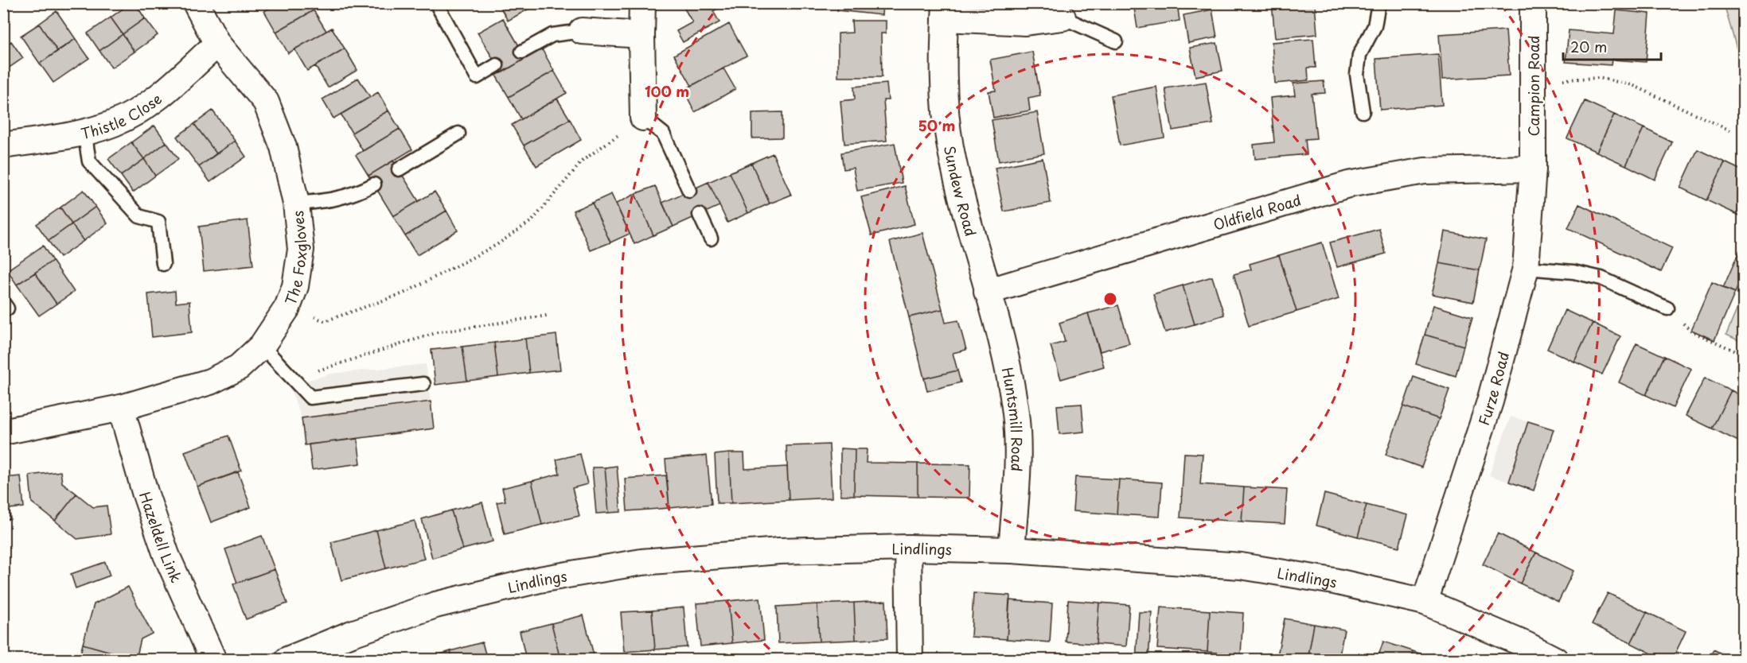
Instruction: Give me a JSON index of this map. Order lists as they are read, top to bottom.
{
  "streets": {
    "street": [
      "Campion Road",
      "Thistle Close",
      "Sundew Road",
      "Oldfield Road",
      "The Foxgloves",
      "Furze Road",
      "Huntsmill Road",
      "Hazeldell Link",
      "Lindlings"
    ]
  },
  "crossings": [
    ["Campion Road", "Oldfield Road"],
    ["Campion Road", "Furze Road"],
    ["Thistle Close", "The Foxgloves"],
    ["Sundew Road", "Oldfield Road"],
    ["Sundew Road", "Huntsmill Road"],
    ["Oldfield Road", "Furze Road"],
    ["Oldfield Road", "Huntsmill Road"],
    ["The Foxgloves", "Hazeldell Link"],
    ["Furze Road", "Lindlings"],
    ["Huntsmill Road", "Lindlings"]
  ],
  "scale_bar": "20 m",
  "rings": ["100 m", "50 m"]
}
